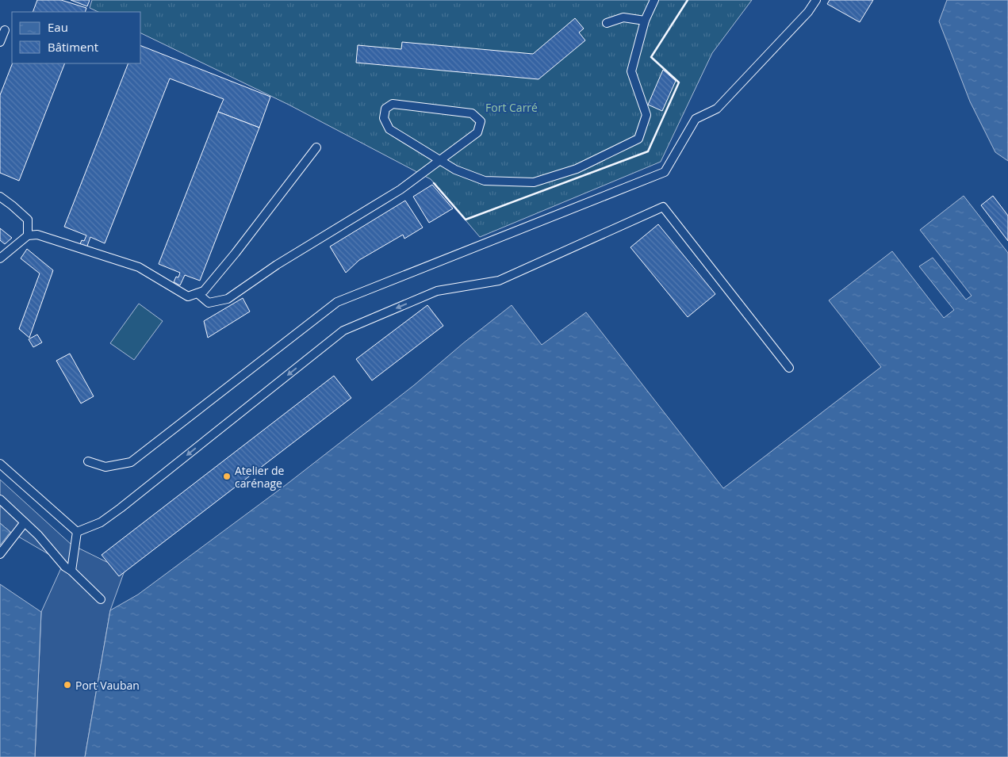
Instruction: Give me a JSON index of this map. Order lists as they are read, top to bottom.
{
  "parks": ["Fort Carré"],
  "places": ["Atelier de carénage", "Port Vauban"],
  "legend": ["Eau", "Bâtiment"]
}
